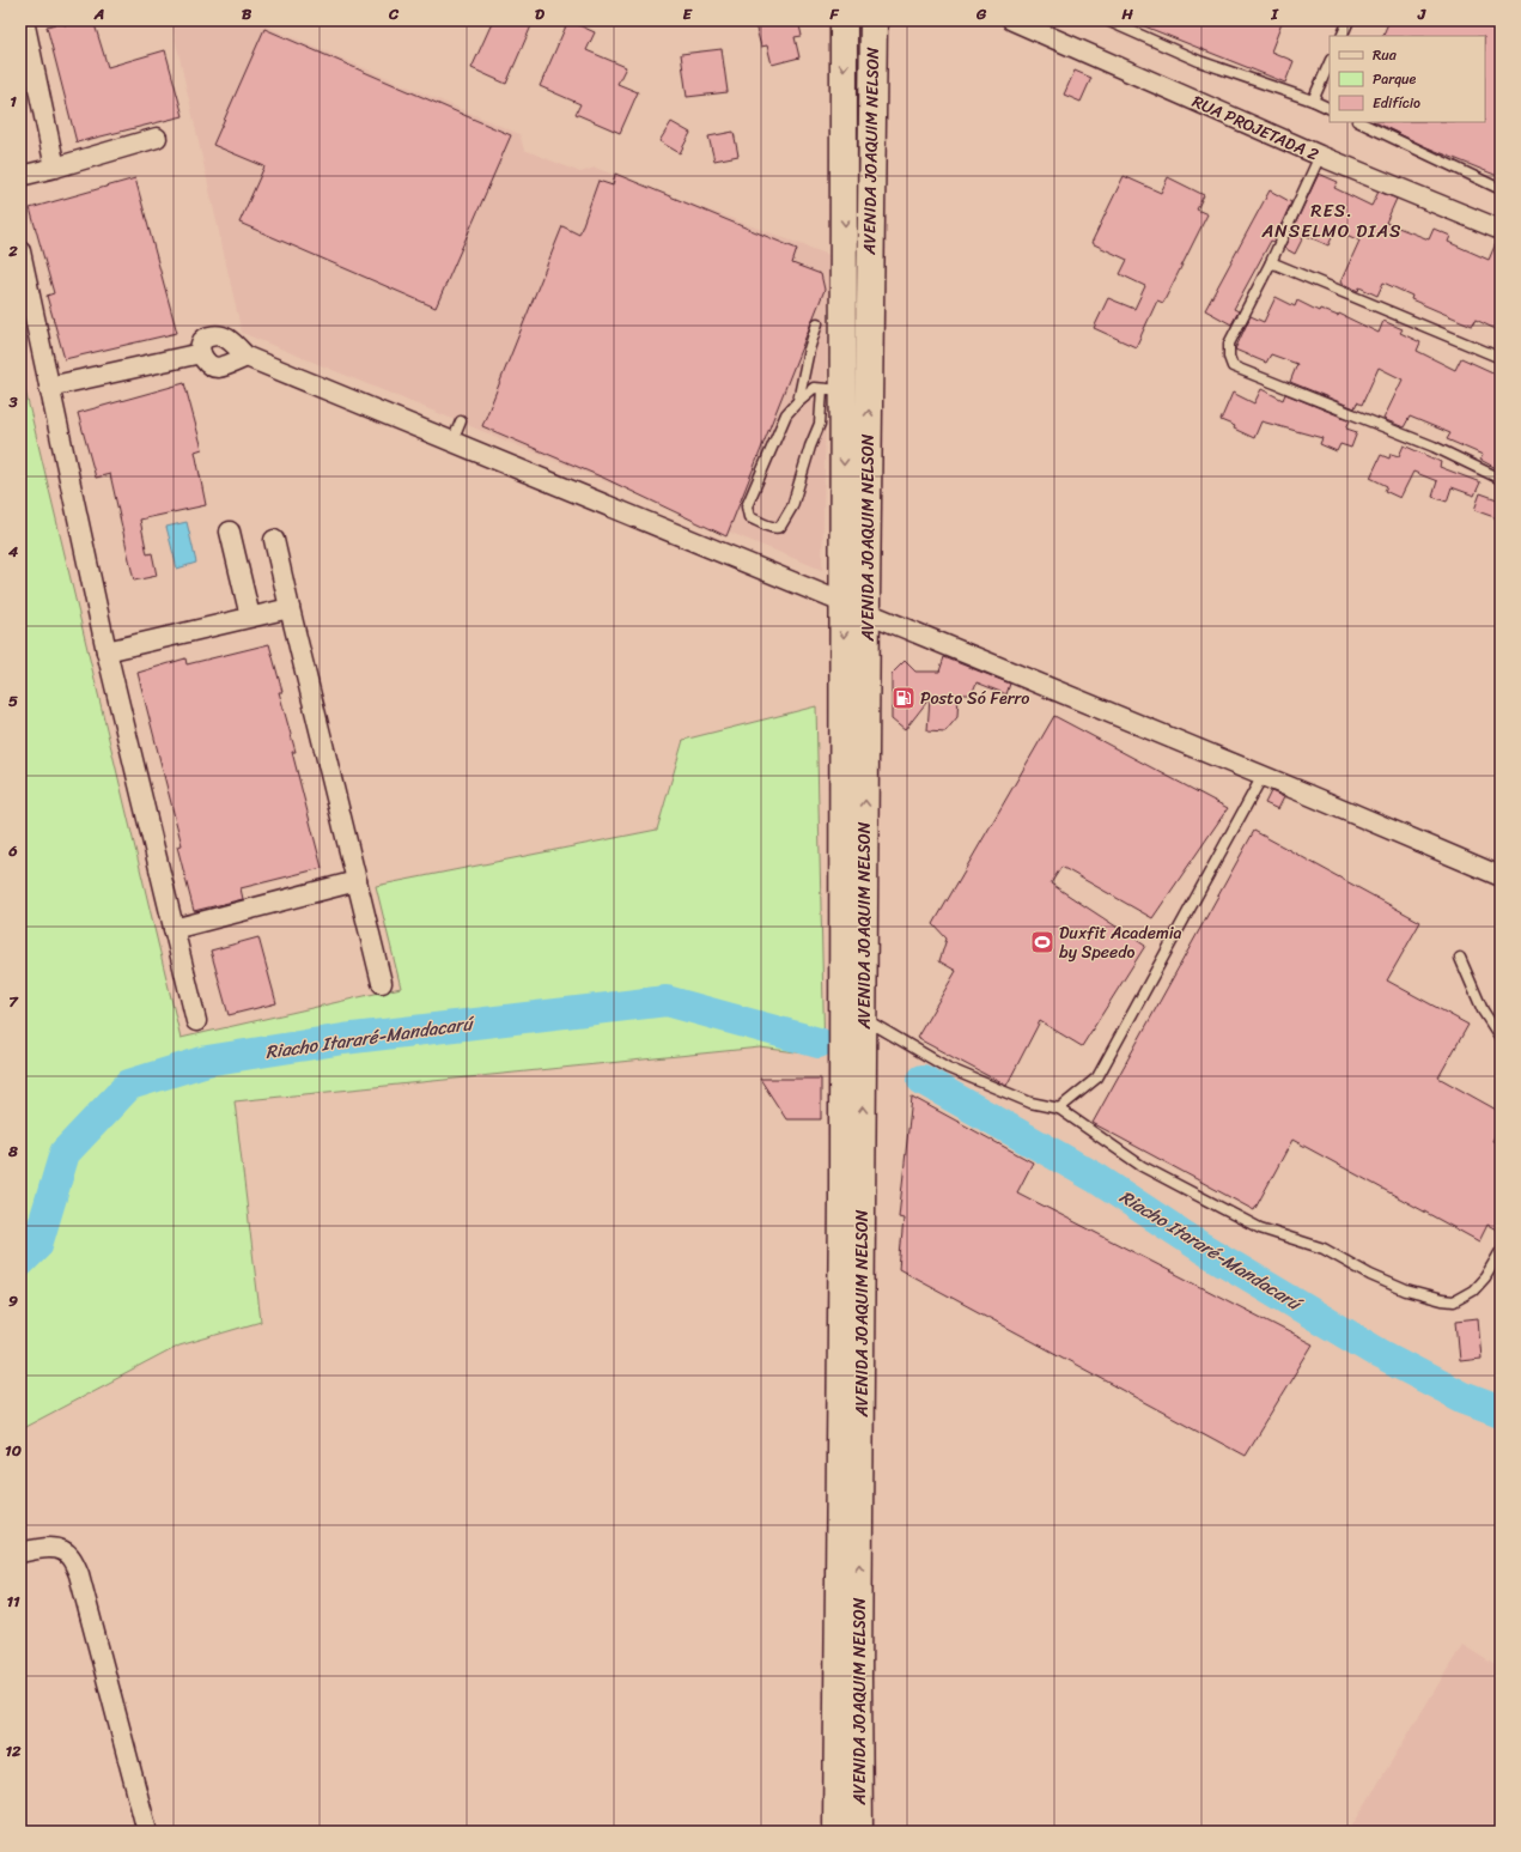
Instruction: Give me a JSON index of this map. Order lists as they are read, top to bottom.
{
  "streets": {
    "main road": ["AVENIDA JOAQUIM NELSON"],
    "street": ["RUA PROJETADA 2"]
  },
  "districts": ["RES. ANSELMO DIAS"],
  "water": ["Riacho Itararé-Mandacarú"],
  "places": {
    "fuel station": ["Posto Só Ferro"],
    "sports": ["Duxfit Academia by Speedo"]
  },
  "legend": ["Rua", "Parque", "Edifício"],
  "grid": {
    "columns": [
      "A",
      "B",
      "C",
      "D",
      "E",
      "F",
      "G",
      "H",
      "I",
      "J"
    ],
    "rows": [
      "1",
      "2",
      "3",
      "4",
      "5",
      "6",
      "7",
      "8",
      "9",
      "10",
      "11",
      "12"
    ]
  }
}
